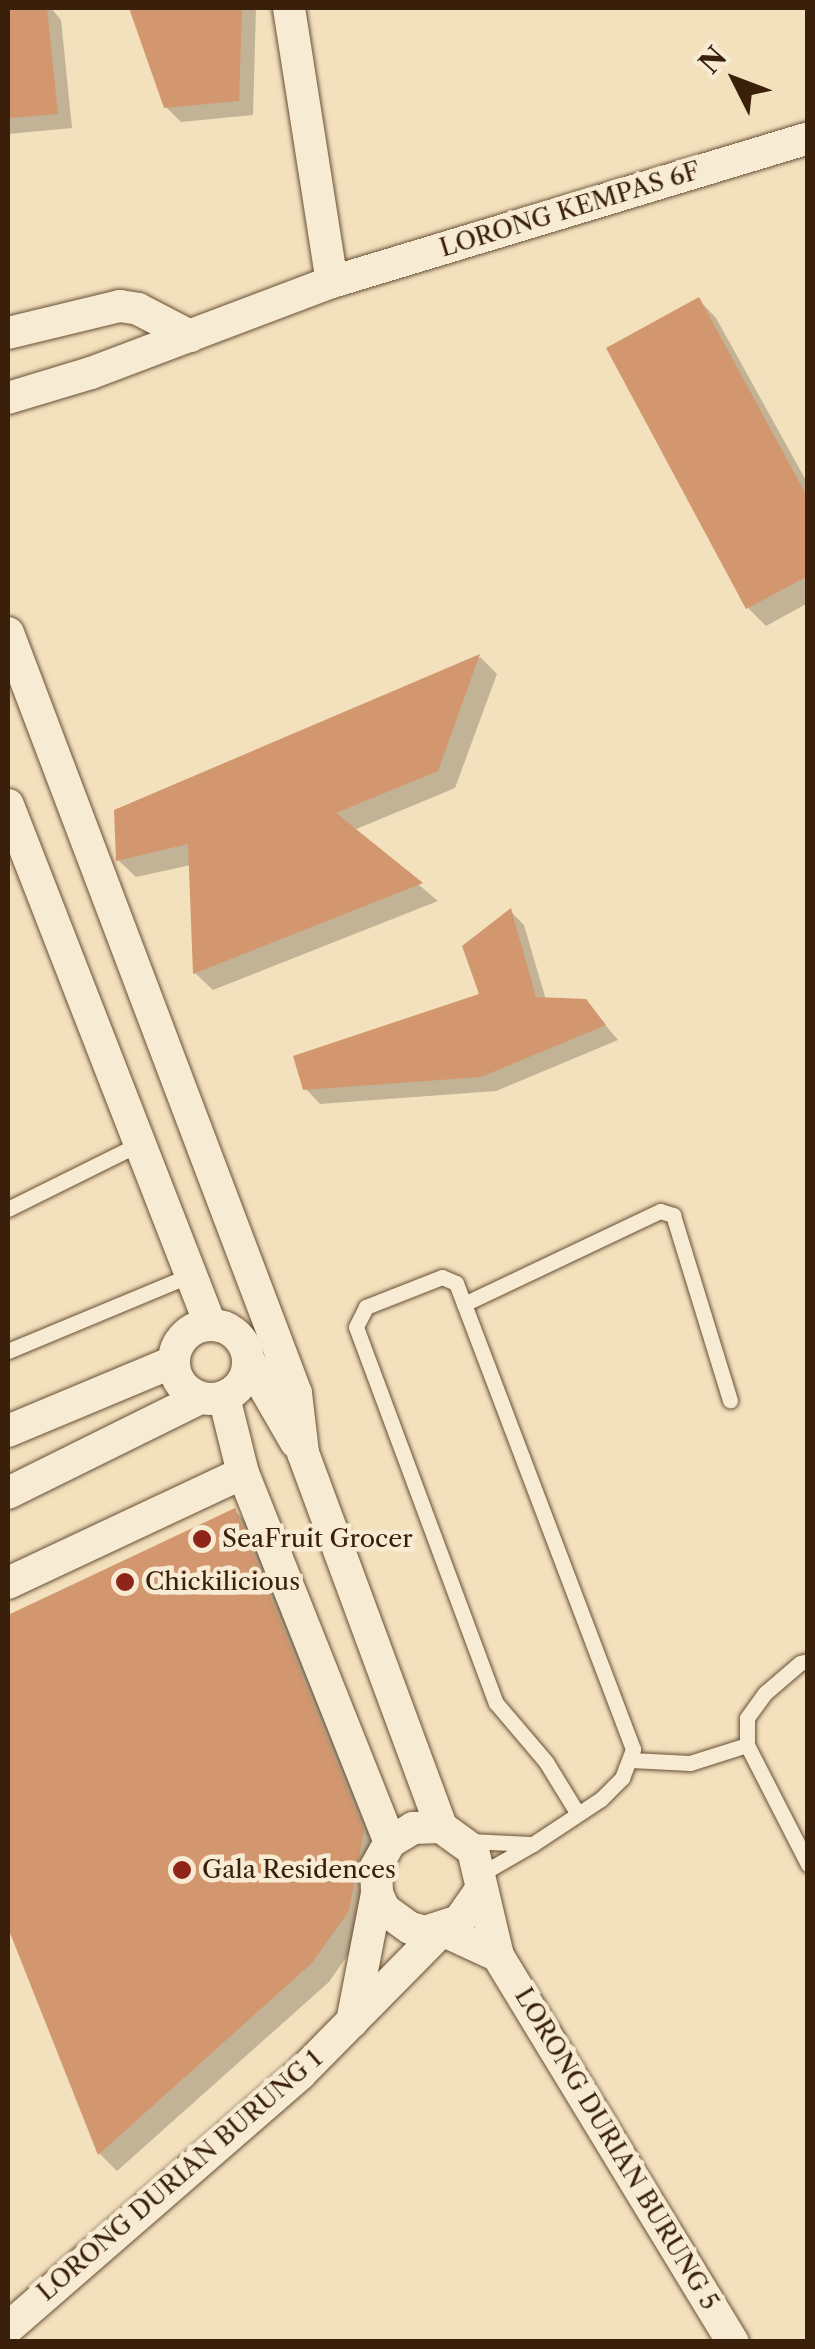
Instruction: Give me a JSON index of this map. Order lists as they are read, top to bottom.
{
  "streets": {
    "street": ["LORONG KEMPAS 6F", "LORONG DURIAN BURUNG 5", "LORONG DURIAN BURUNG 1"]
  },
  "crossings": [
    ["LORONG DURIAN BURUNG 5", "LORONG DURIAN BURUNG 1"]
  ],
  "places": ["SeaFruit Grocer", "Chickilicious", "Gala Residences"],
  "north": "top left"
}
